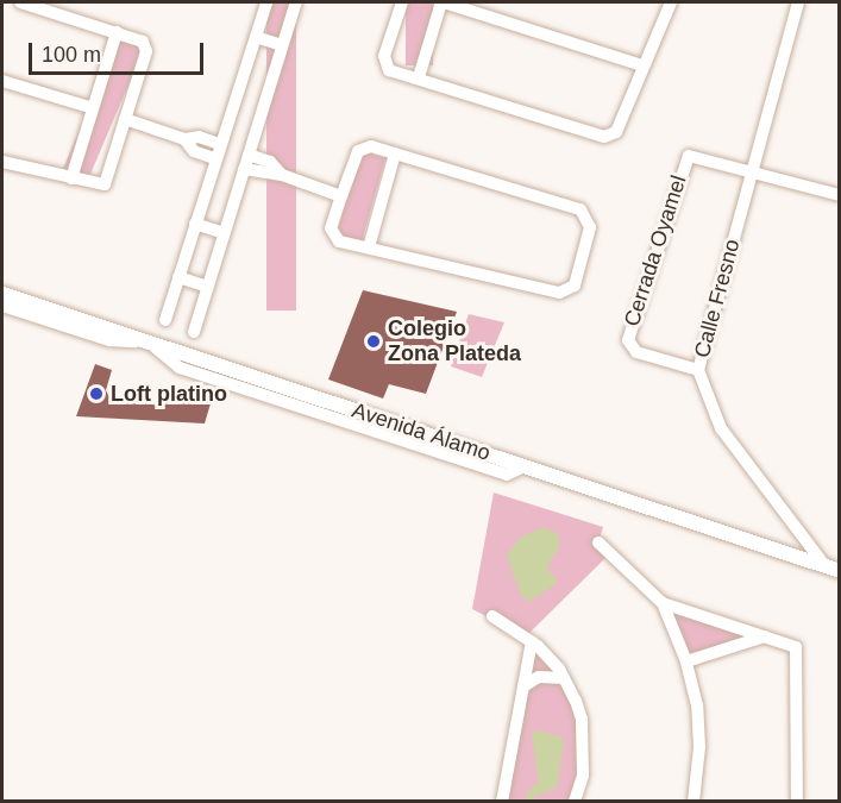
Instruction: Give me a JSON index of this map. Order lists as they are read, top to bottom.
{
  "streets": {
    "street": ["Cerrada Oyamel", "Calle Fresno", "Avenida Álamo"]
  },
  "crossings": [
    ["Cerrada Oyamel", "Calle Fresno"],
    ["Calle Fresno", "Avenida Álamo"]
  ],
  "places": ["Colegio Zona Plateda", "Loft platino"],
  "scale_bar": "100 m"
}
